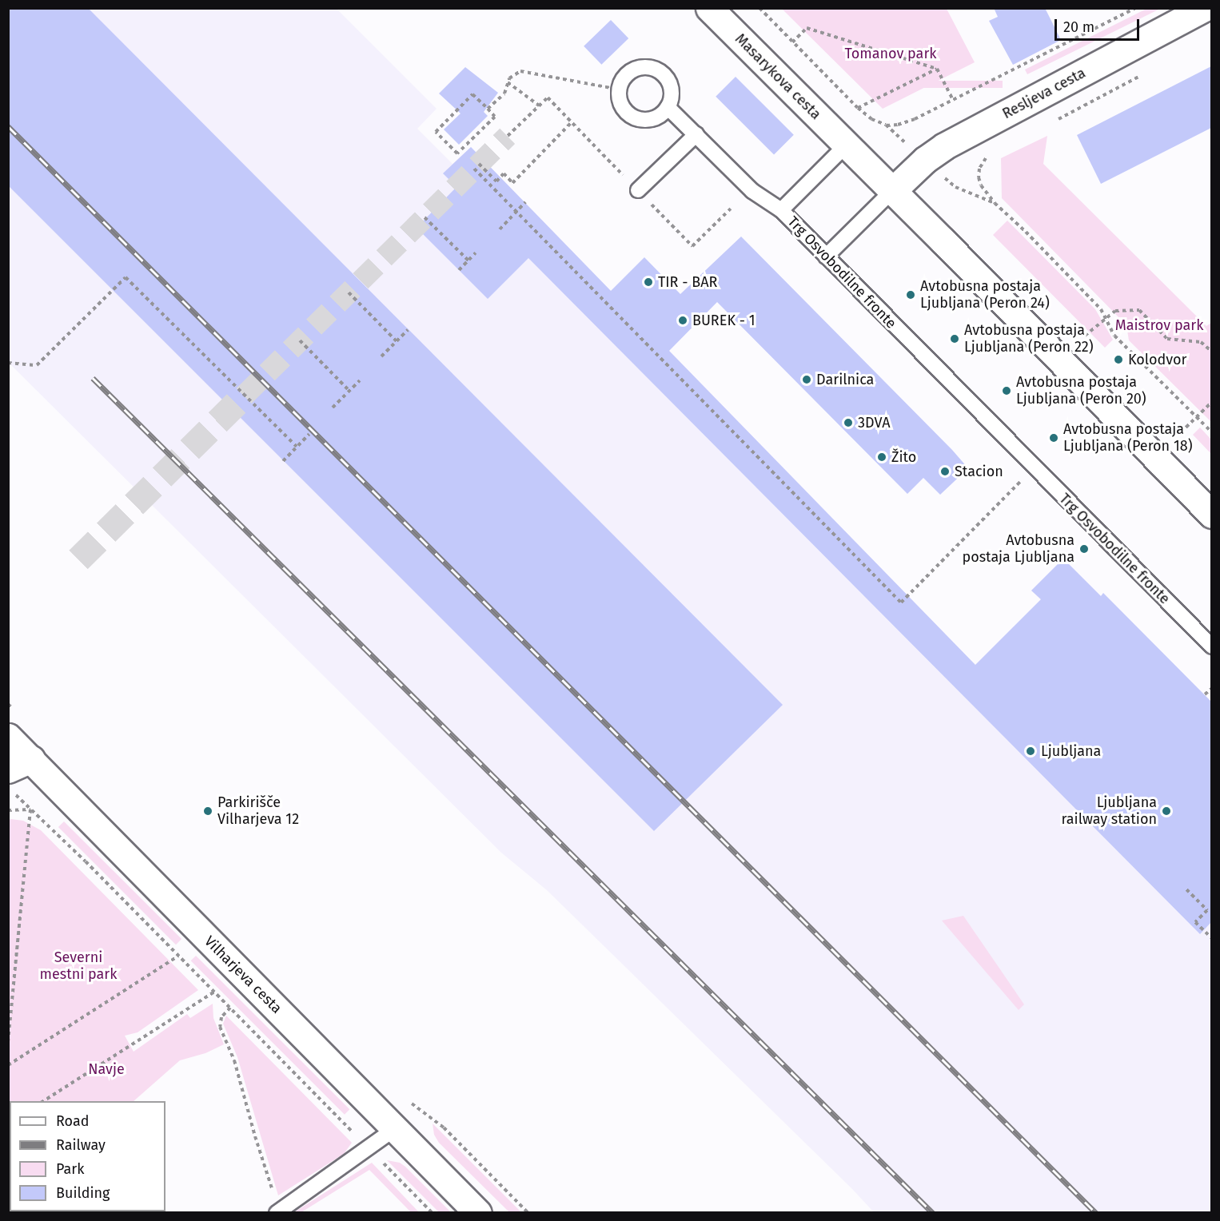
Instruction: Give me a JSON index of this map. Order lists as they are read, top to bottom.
{
  "streets": {
    "main road": ["Masarykova cesta", "Resljeva cesta", "Vilharjeva cesta"],
    "lane": ["Trg Osvobodilne fronte"]
  },
  "crossings": [
    ["Masarykova cesta", "Trg Osvobodilne fronte"]
  ],
  "parks": [
    "Tomanov park",
    "Maistrov park",
    "Severni mestni park",
    "Navje"
  ],
  "places": [
    "TIR - BAR",
    "Avtobusna postaja Ljubljana (Peron 24)",
    "BUREK - 1",
    "Avtobusna postaja Ljubljana (Peron 22)",
    "Kolodvor",
    "Darilnica",
    "Avtobusna postaja Ljubljana (Peron 20)",
    "3DVA",
    "Avtobusna postaja Ljubljana (Peron 18)",
    "Žito",
    "Stacion",
    "Avtobusna postaja Ljubljana",
    "Ljubljana",
    "Parkirišče Vilharjeva 12",
    "Ljubljana railway station"
  ],
  "legend": [
    "Road",
    "Railway",
    "Park",
    "Building"
  ],
  "scale_bar": "20 m"
}
